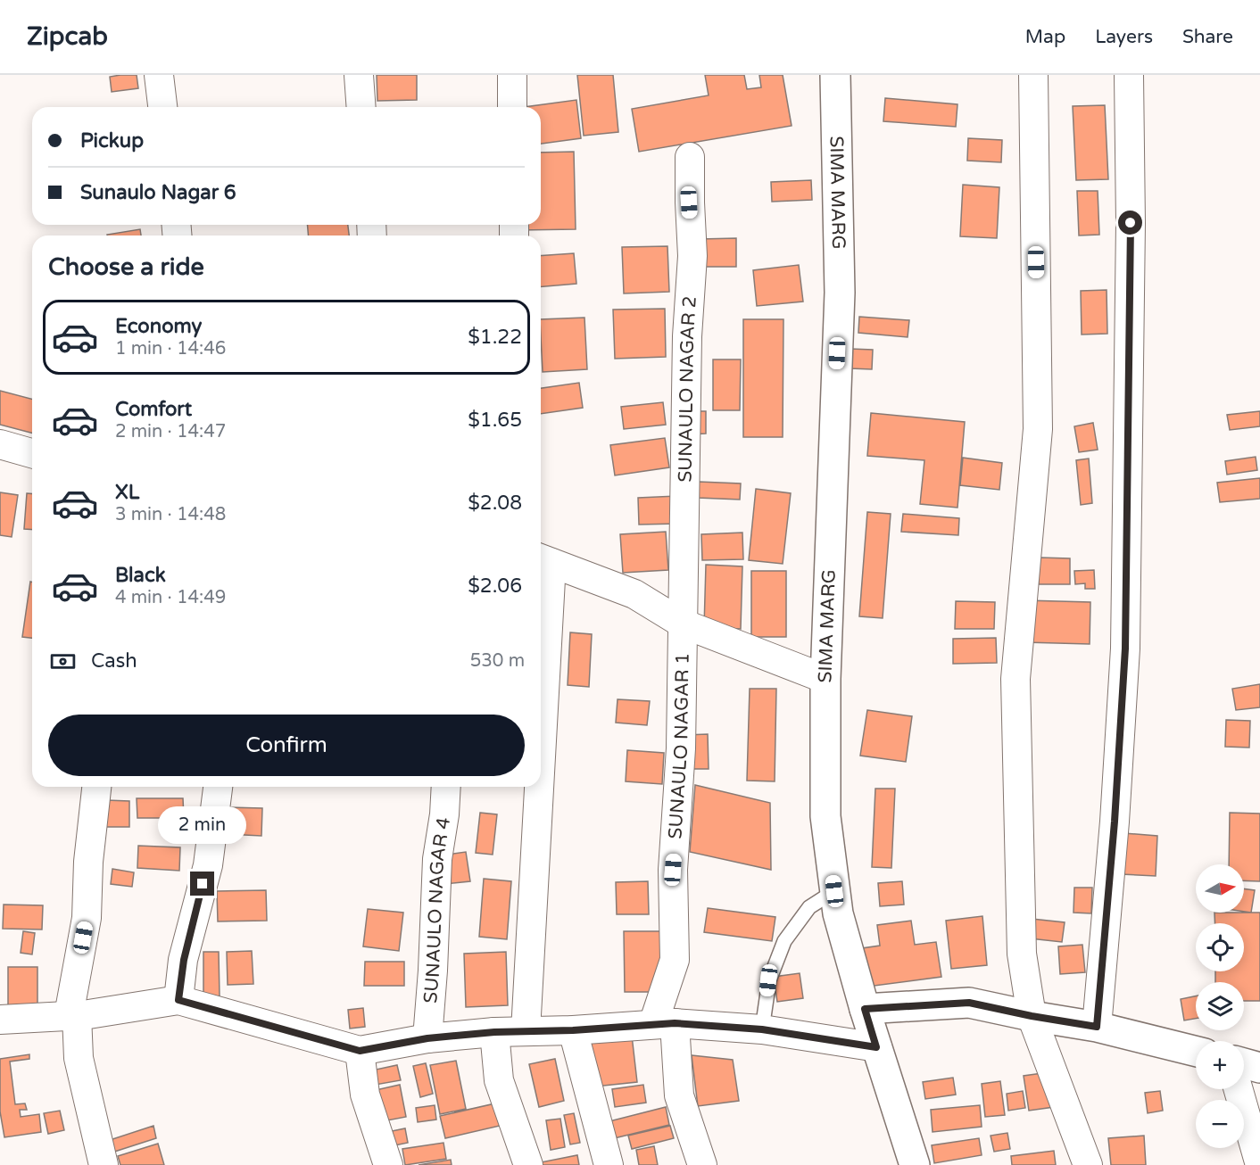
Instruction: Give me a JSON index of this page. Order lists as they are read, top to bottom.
{
  "streets": {
    "street": [
      "SIMA MARG",
      "SUNAULO NAGAR 2",
      "SUNAULO NAGAR 1",
      "SUNAULO NAGAR 4"
    ]
  },
  "crossings": [
    ["SUNAULO NAGAR 2", "SUNAULO NAGAR 1"]
  ],
  "north": "right",
  "page": {
    "header": "Zipcab",
    "nav": ["Map", "Layers", "Share"],
    "banner": ["Pickup", "Sunaulo Nagar 6"],
    "heading": "Choose a ride",
    "list": [
      {
        "name": "Economy",
        "note": "1 min · 14:46",
        "value": "$1.22"
      },
      {
        "name": "Comfort",
        "note": "2 min · 14:47",
        "value": "$1.65"
      },
      {
        "name": "XL",
        "note": "3 min · 14:48",
        "value": "$2.08"
      },
      {
        "name": "Black",
        "note": "4 min · 14:49",
        "value": "$2.06"
      }
    ],
    "pay": ["Cash", "530 m"],
    "buttons": "Confirm",
    "bubble": "2 min",
    "map_buttons": ["+", "−"]
  }
}
